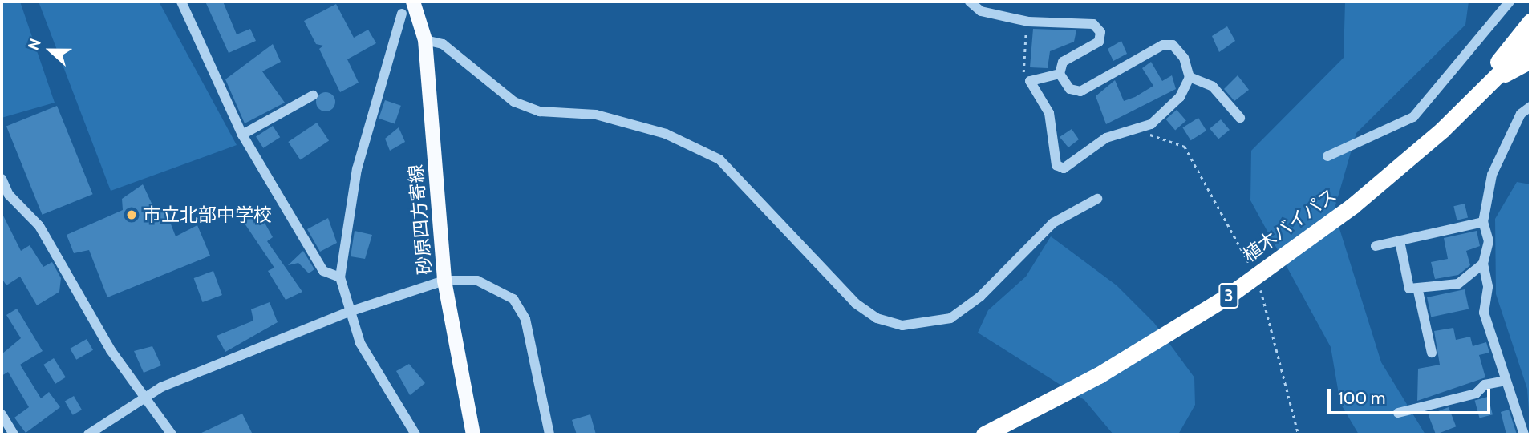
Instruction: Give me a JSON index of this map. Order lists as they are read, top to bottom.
{
  "streets": {
    "highway": ["植木バイパス", "3"],
    "main road": ["砂原四方寄線"]
  },
  "places": ["市立北部中学校"],
  "scale_bar": "100 m",
  "north": "left"
}
